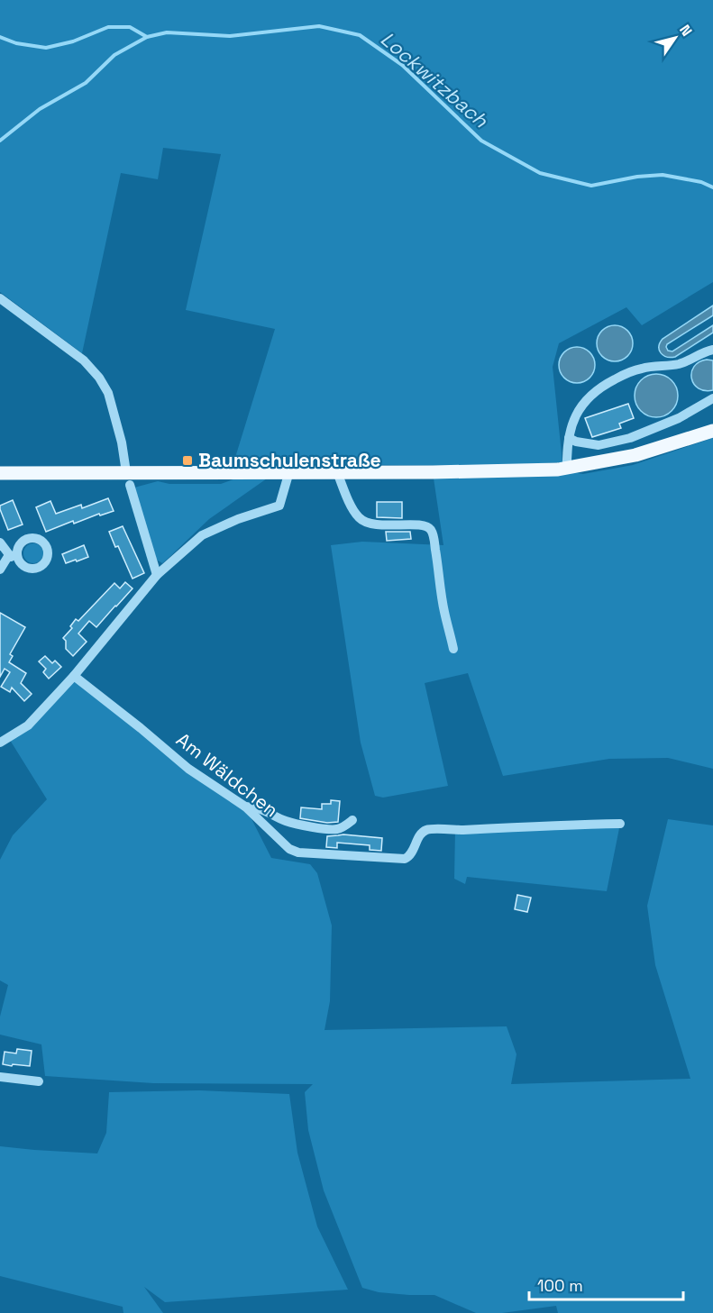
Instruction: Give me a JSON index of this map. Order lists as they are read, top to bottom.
{
  "streets": {
    "street": ["Am Wäldchen"]
  },
  "water": ["Lockwitzbach"],
  "places": {
    "transit": ["Baumschulenstraße"]
  },
  "scale_bar": "100 m",
  "north": "top right"
}
